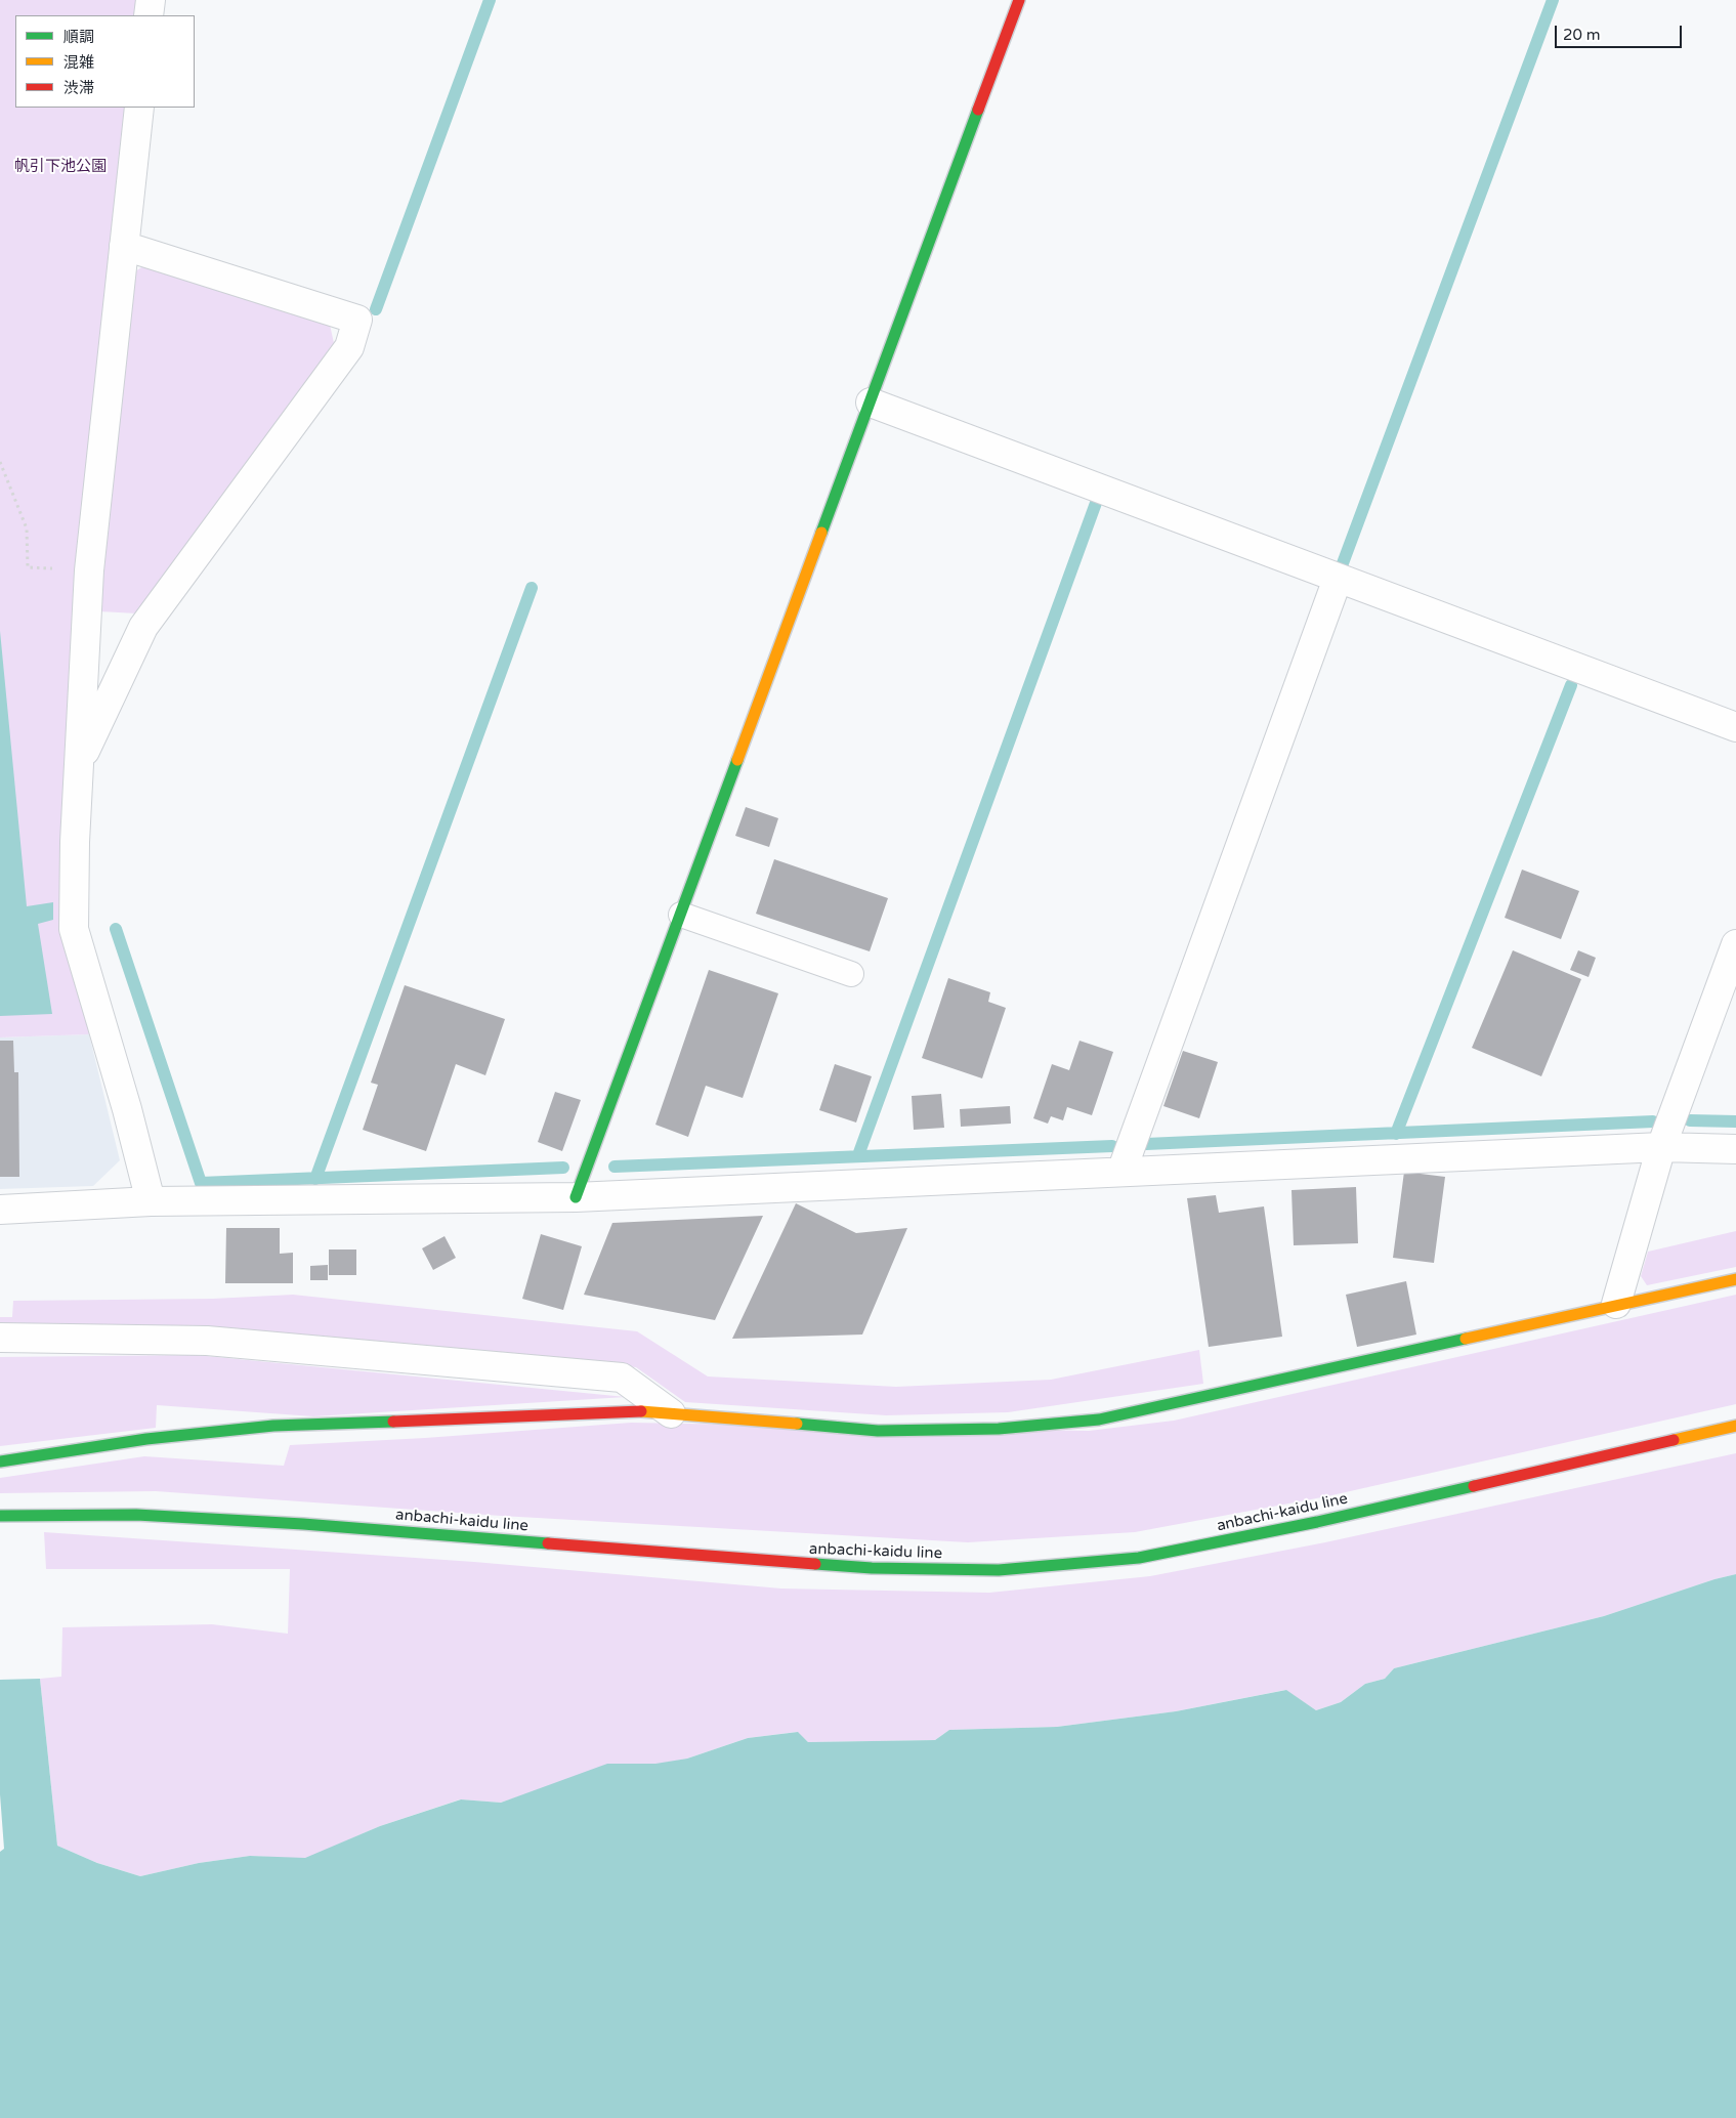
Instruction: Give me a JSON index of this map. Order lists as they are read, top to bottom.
{
  "streets": {
    "street": ["anbachi-kaidu line"]
  },
  "parks": ["帆引下池公園"],
  "legend": ["順調", "混雑", "渋滞"],
  "scale_bar": "20 m"
}
